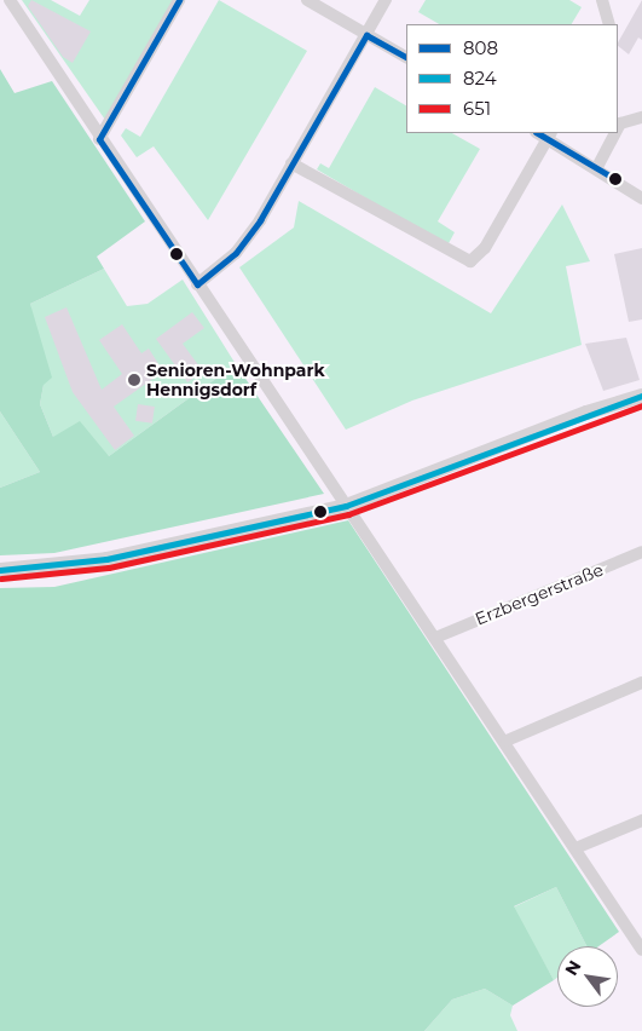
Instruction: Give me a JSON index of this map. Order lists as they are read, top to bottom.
{
  "streets": {
    "street": ["Erzbergerstraße"]
  },
  "places": ["Senioren-Wohnpark Hennigsdorf"],
  "lines": ["transit line 808", "transit line 824", "transit line 651"],
  "legend": ["808", "824", "651"],
  "north": "top left"
}
